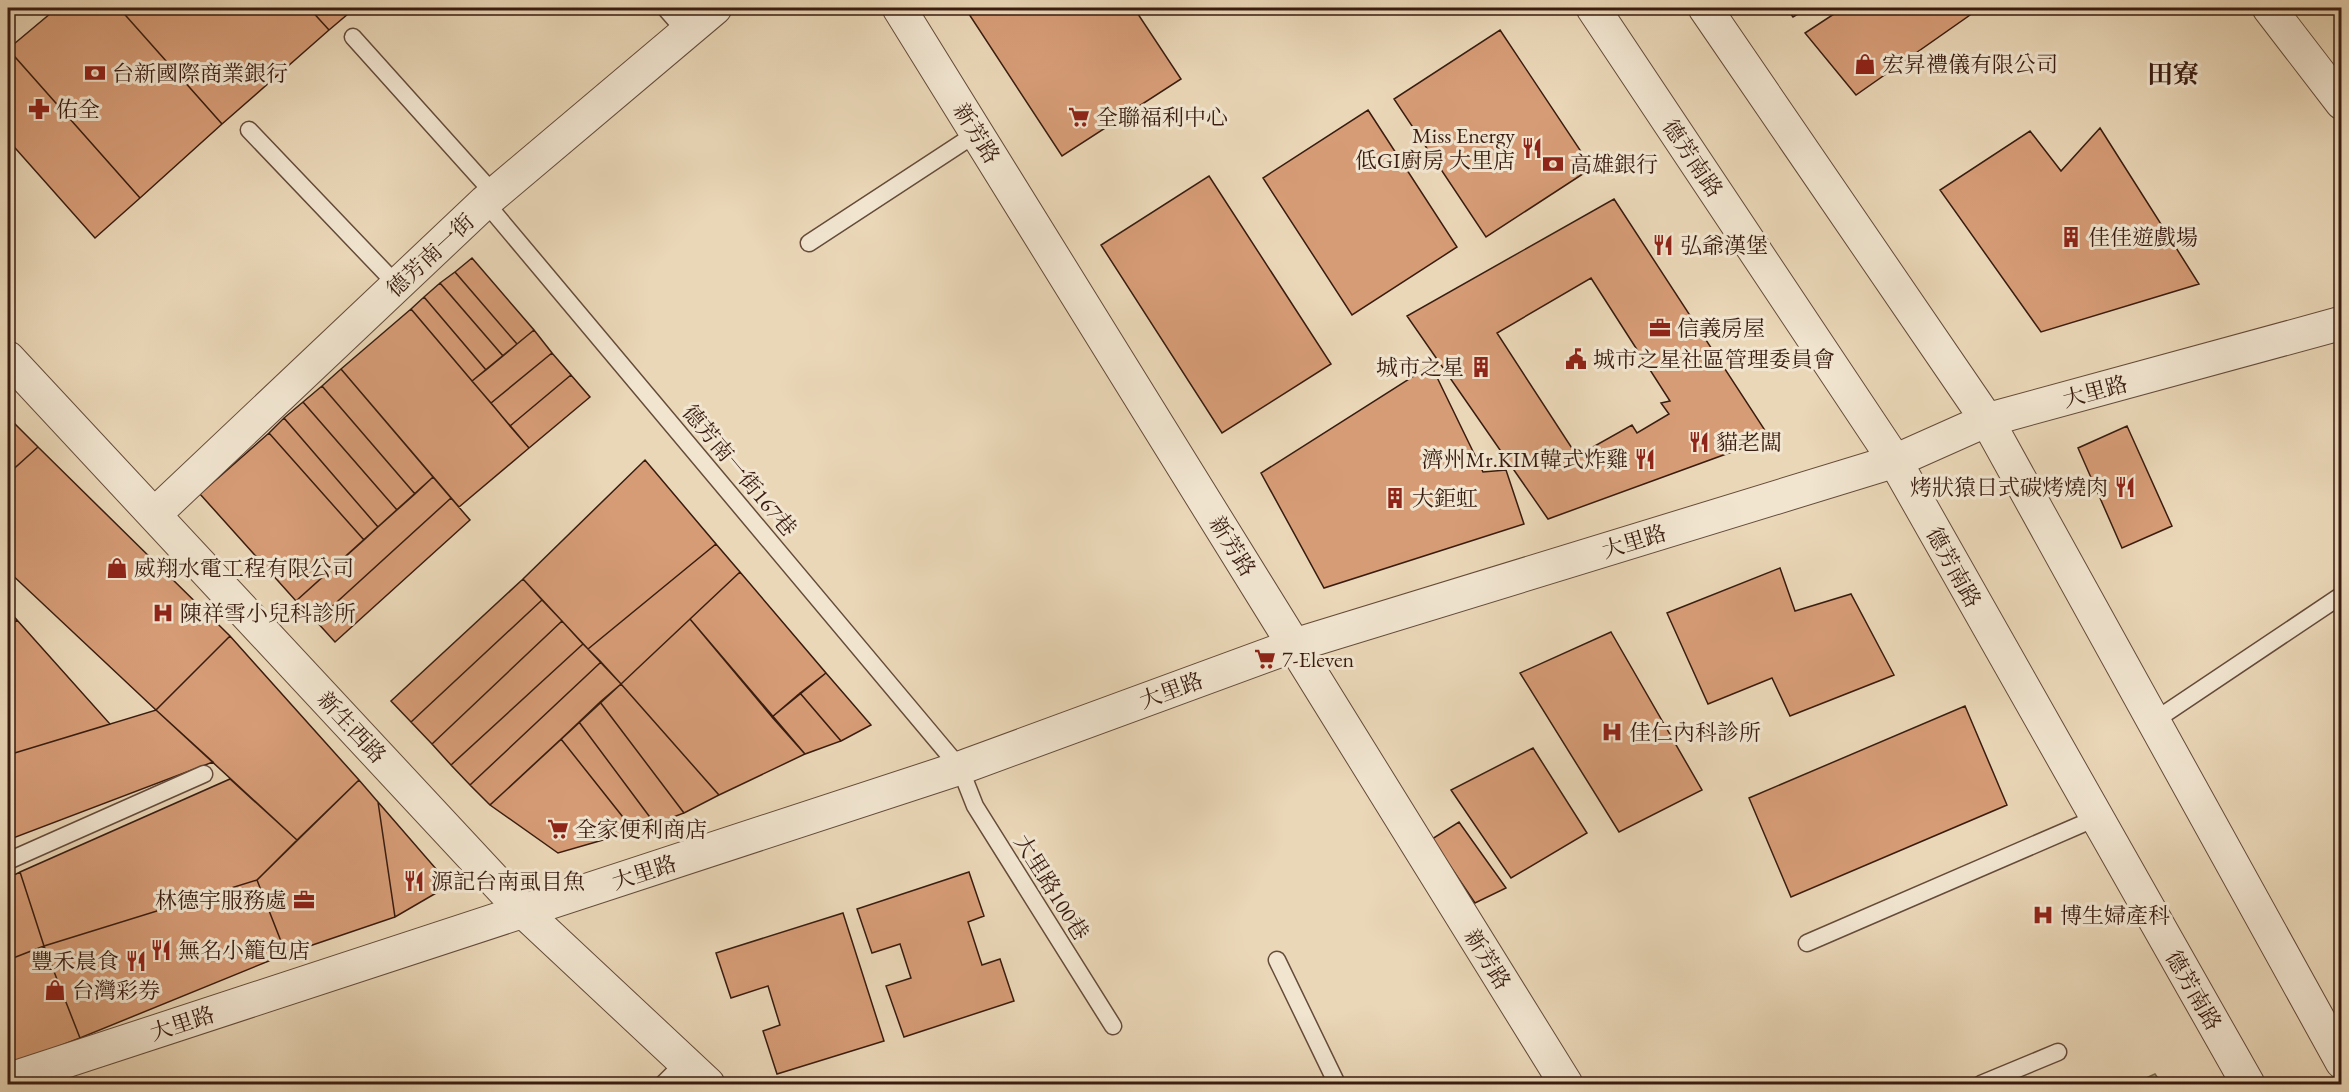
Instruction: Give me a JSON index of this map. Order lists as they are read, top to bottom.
{
  "streets": {
    "street": [
      "新芳路",
      "德芳南路",
      "德芳南一街",
      "大里路",
      "新生西路"
    ],
    "lane": ["德芳南一街167巷", "大里路100巷"]
  },
  "crossings": [
    ["新芳路", "大里路"],
    ["德芳南路", "大里路"],
    ["德芳南一街", "德芳南一街167巷"],
    ["德芳南一街", "新生西路"],
    ["大里路", "德芳南一街167巷"],
    ["大里路", "新生西路"],
    ["大里路", "大里路100巷"],
    ["德芳南一街167巷", "大里路100巷"]
  ],
  "districts": ["田寮"],
  "places": {
    "shop": ["宏昇禮儀有限公司", "威翔水電工程有限公司", "台灣彩券"],
    "bank": ["台新國際商業銀行", "高雄銀行"],
    "pharmacy": ["佑全"],
    "supermarket": ["全聯福利中心", "7-Eleven", "全家便利商店"],
    "restaurant": [
      "Miss Energy 低GI廚房 大里店",
      "弘爺漢堡",
      "貓老闆",
      "濟州Mr.KIM韓式炸雞",
      "烤狀猿日式碳烤燒肉",
      "源記台南虱目魚",
      "無名小籠包店",
      "豐禾晨食"
    ],
    "building": ["佳佳遊戲場", "城市之星", "大鉅虹"],
    "office": ["信義房屋", "林德宇服務處"],
    "public building": ["城市之星社區管理委員會"],
    "hospital": ["陳祥雪小兒科診所", "佳仁內科診所", "博生婦產科"]
  }
}
